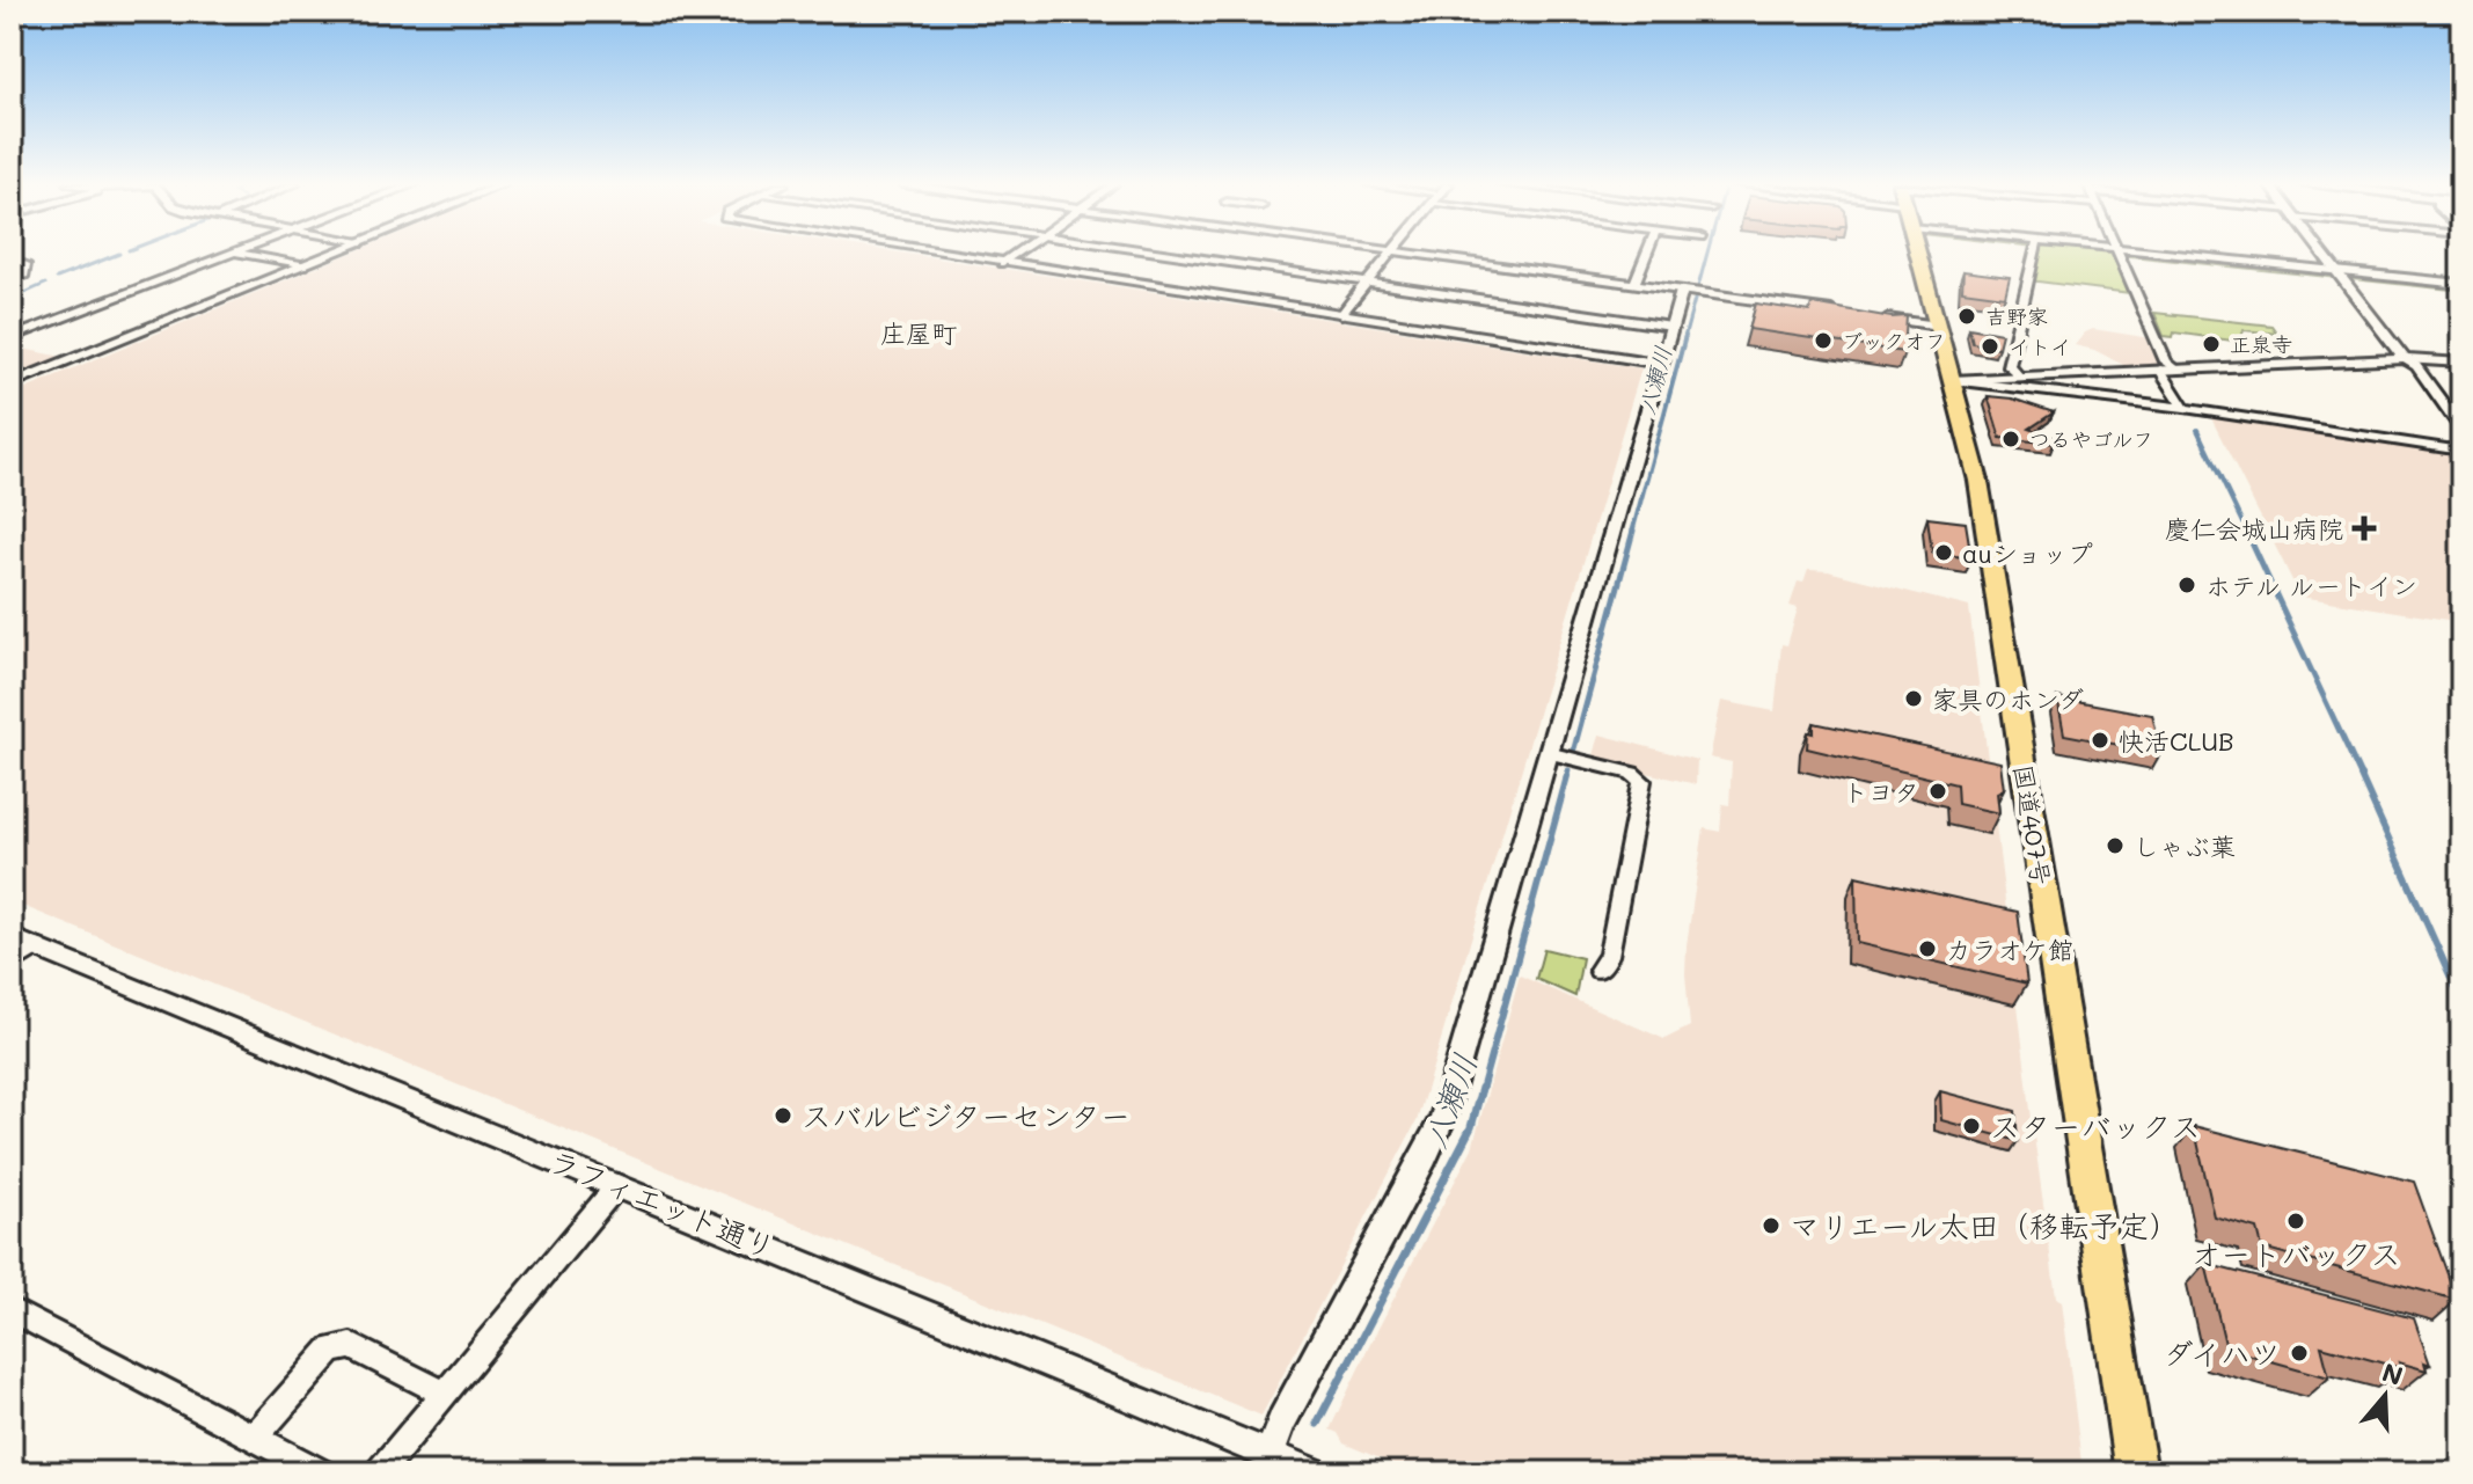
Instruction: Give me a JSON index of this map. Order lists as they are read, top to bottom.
{
  "streets": {
    "highway": ["国道407号"],
    "street": ["ラフィエット通り"]
  },
  "districts": ["庄屋町"],
  "water": ["八瀬川"],
  "places": {
    "other": [
      "吉野家",
      "ブックオフ",
      "正泉寺",
      "イトイ",
      "つるやゴルフ",
      "auショップ",
      "ホテル ルートイン",
      "家具のホンダ",
      "快活CLUB",
      "トヨタ",
      "しゃぶ葉",
      "カラオケ館",
      "スバルビジターセンター",
      "スターバックス",
      "オートバックス",
      "マリエール太田（移転予定）",
      "ダイハツ"
    ],
    "health": ["慶仁会城山病院"]
  },
  "north": "top"
}
